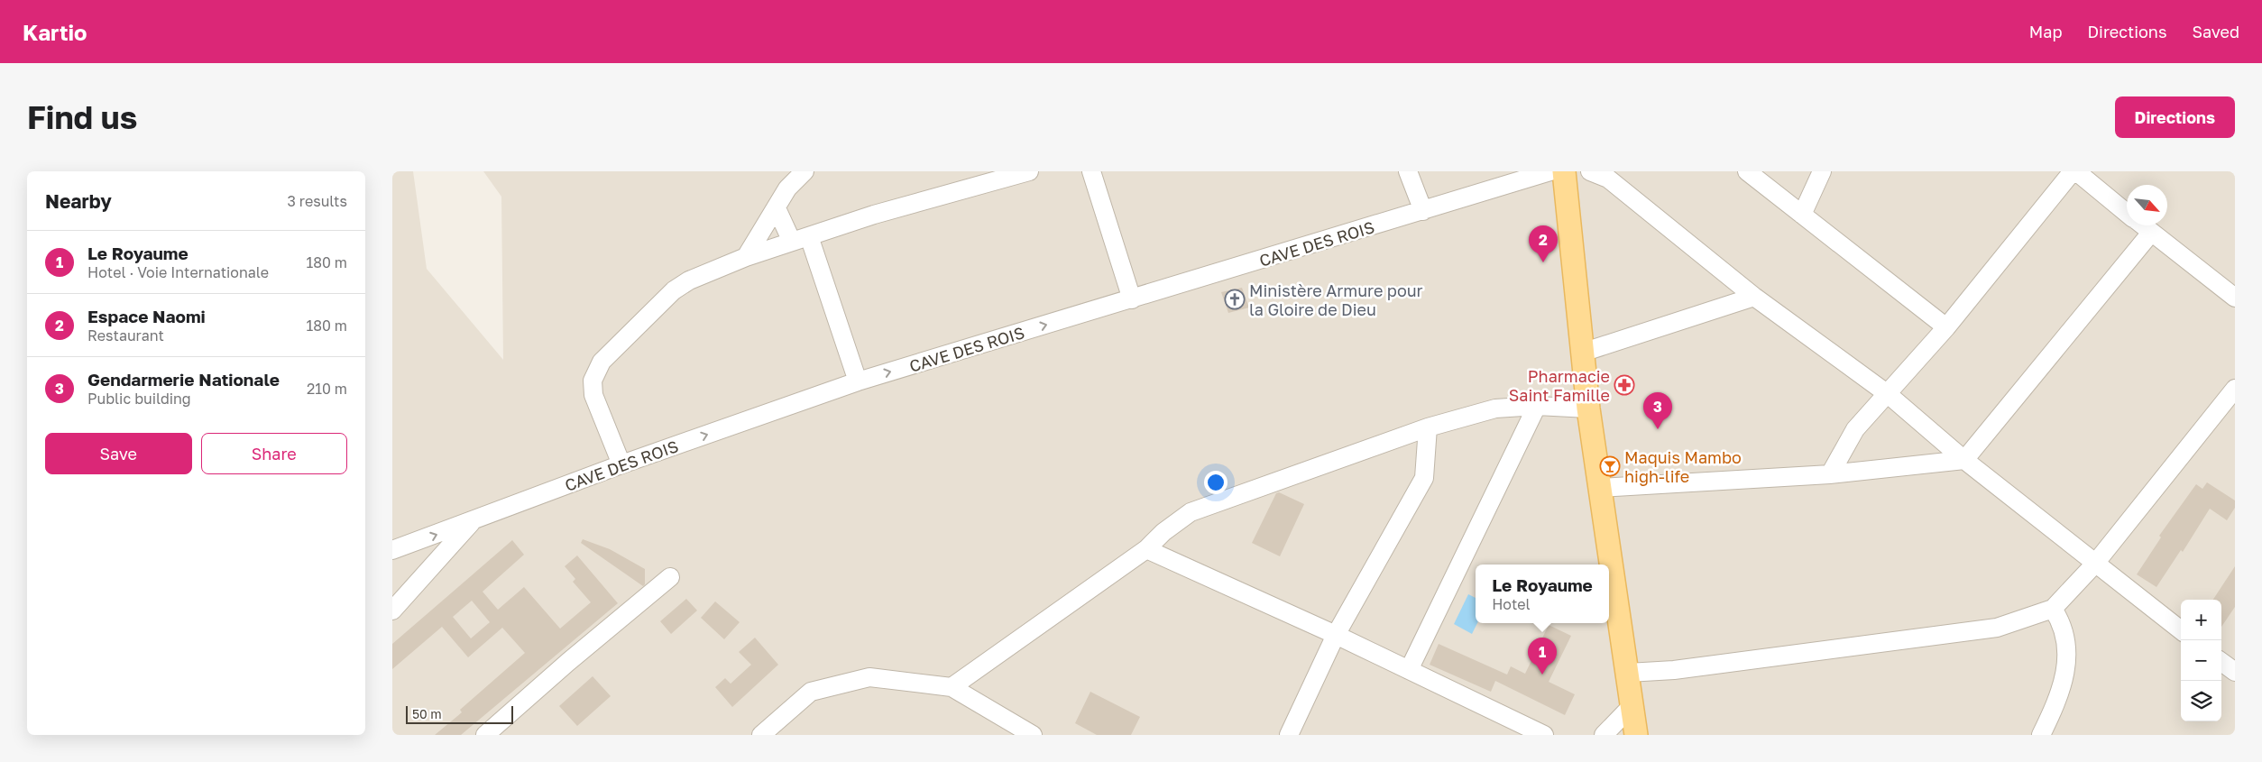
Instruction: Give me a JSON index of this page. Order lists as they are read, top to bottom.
{
  "streets": {
    "street": ["CAVE DES ROIS"]
  },
  "places": {
    "church": ["Ministère Armure pour la Gloire de Dieu"],
    "pharmacy": ["Pharmacie Saint Famille"],
    "bar": ["Maquis Mambo high-life"]
  },
  "scale_bar": "50 m",
  "north": "bottom right",
  "page": {
    "header": "Kartio",
    "nav": ["Map", "Directions", "Saved"],
    "buttons": [
      "Directions",
      ["Save", "Share"]
    ],
    "title": "Find us",
    "heading": ["Nearby", "3 results"],
    "pins": ["2", "3", "1"],
    "list": [
      {
        "mark": "1",
        "name": "Le Royaume",
        "note": "Hotel · Voie Internationale",
        "value": "180 m"
      },
      {
        "mark": "2",
        "name": "Espace Naomi",
        "note": "Restaurant",
        "value": "180 m"
      },
      {
        "mark": "3",
        "name": "Gendarmerie Nationale",
        "note": "Public building",
        "value": "210 m"
      }
    ],
    "popup": ["Le Royaume", "Hotel"],
    "map_buttons": ["+", "−"],
    "scale": "50 m"
  }
}
